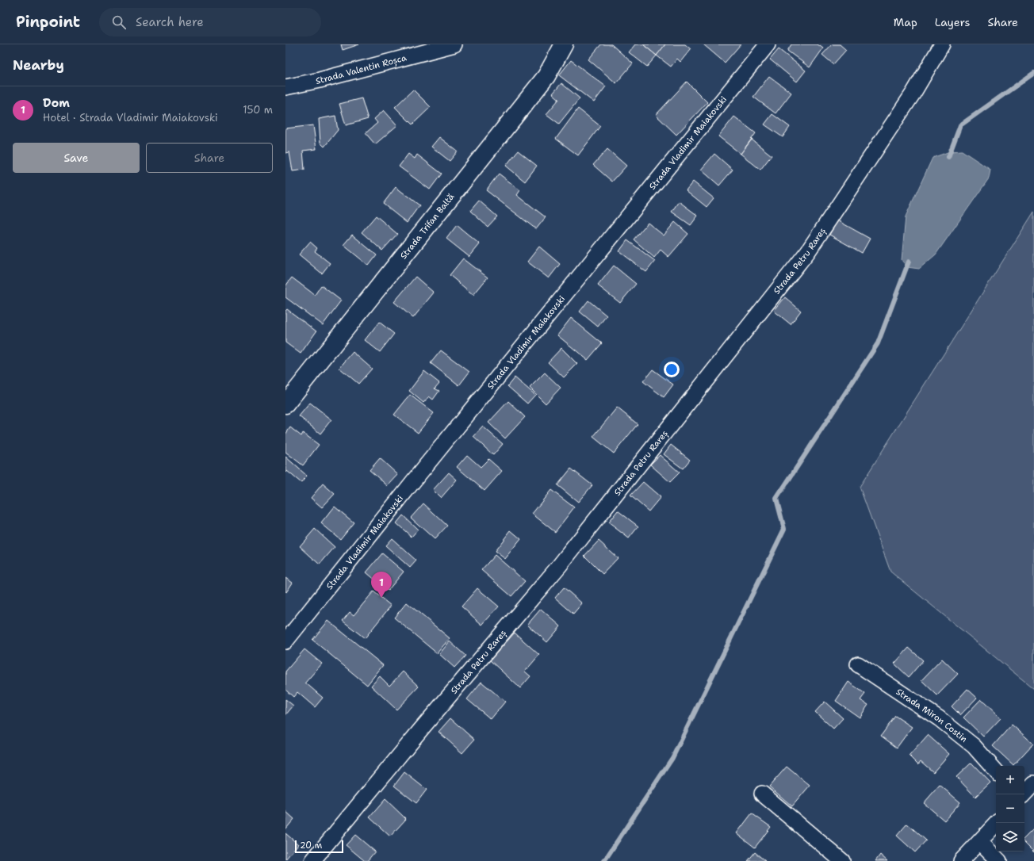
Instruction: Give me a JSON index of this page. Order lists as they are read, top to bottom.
{
  "streets": {
    "main road": ["Strada Trifan Baltă"],
    "street": [
      "Strada Valentin Roșca",
      "Strada Vladimir Maiakovski",
      "Strada Petru Rareș",
      "Strada Miron Costin"
    ]
  },
  "scale_bar": "20 m",
  "page": {
    "header": "Pinpoint",
    "search": "Search here",
    "nav": ["Map", "Layers", "Share"],
    "heading": "Nearby",
    "list": [
      {
        "mark": "1",
        "name": "Dom",
        "note": "Hotel · Strada Vladimir Maiakovski",
        "value": "150 m"
      }
    ],
    "buttons": ["Save", "Share"],
    "pins": "1",
    "map_buttons": ["+", "−"],
    "scale": "20 m"
  }
}
